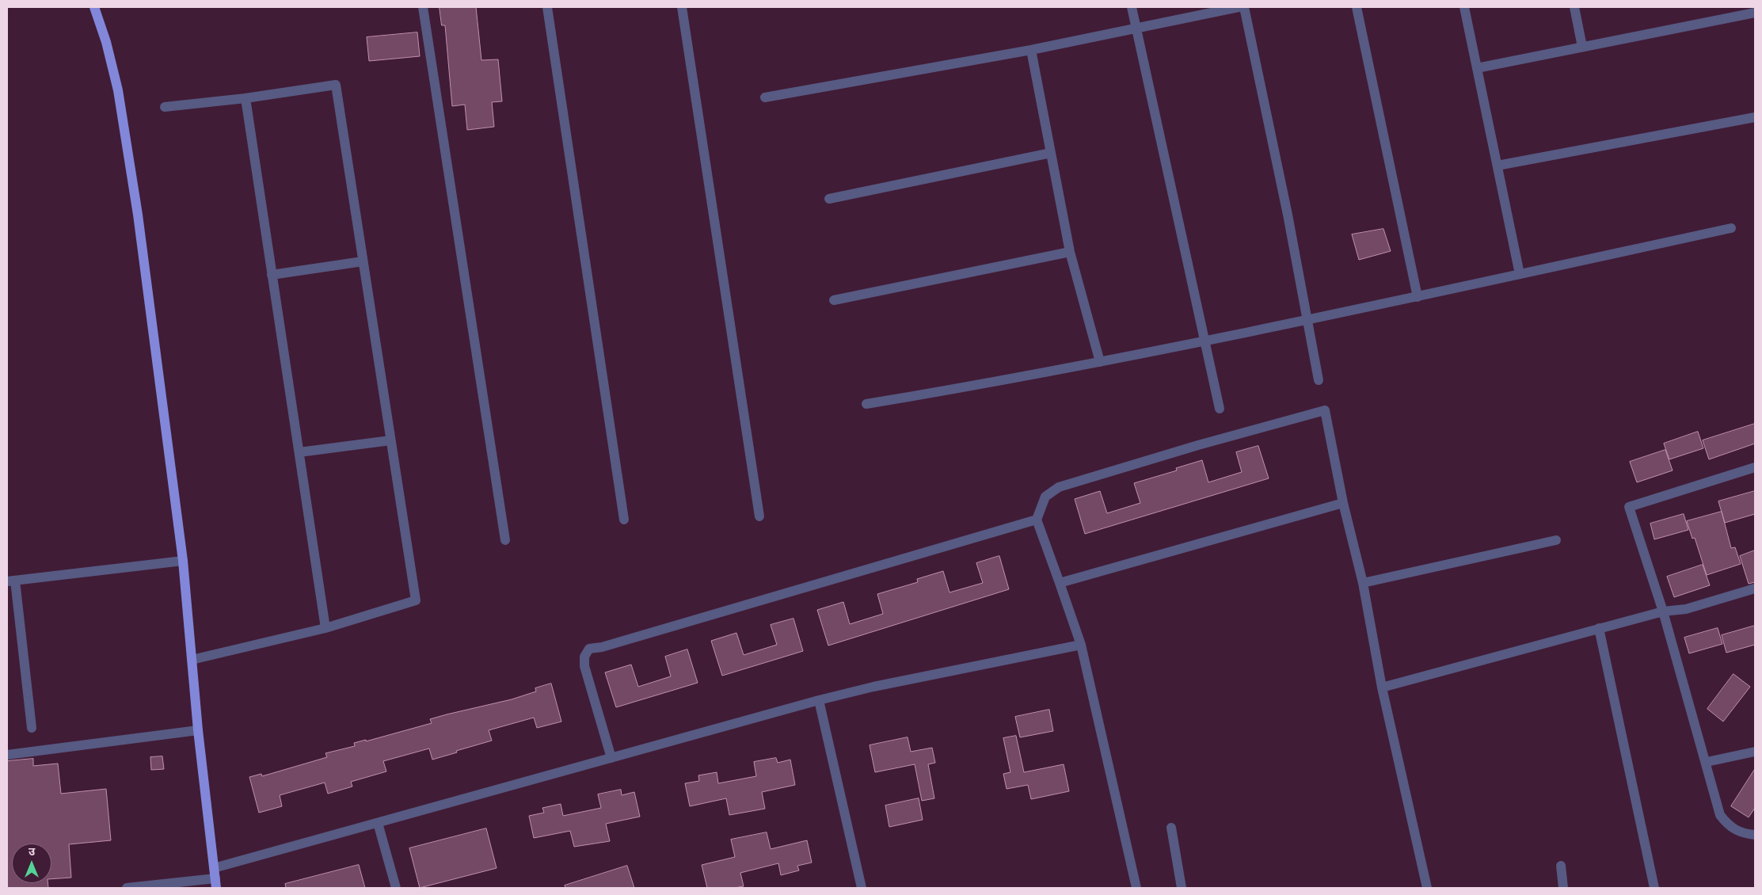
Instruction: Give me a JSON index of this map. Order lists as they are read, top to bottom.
{
  "north": "top"
}
